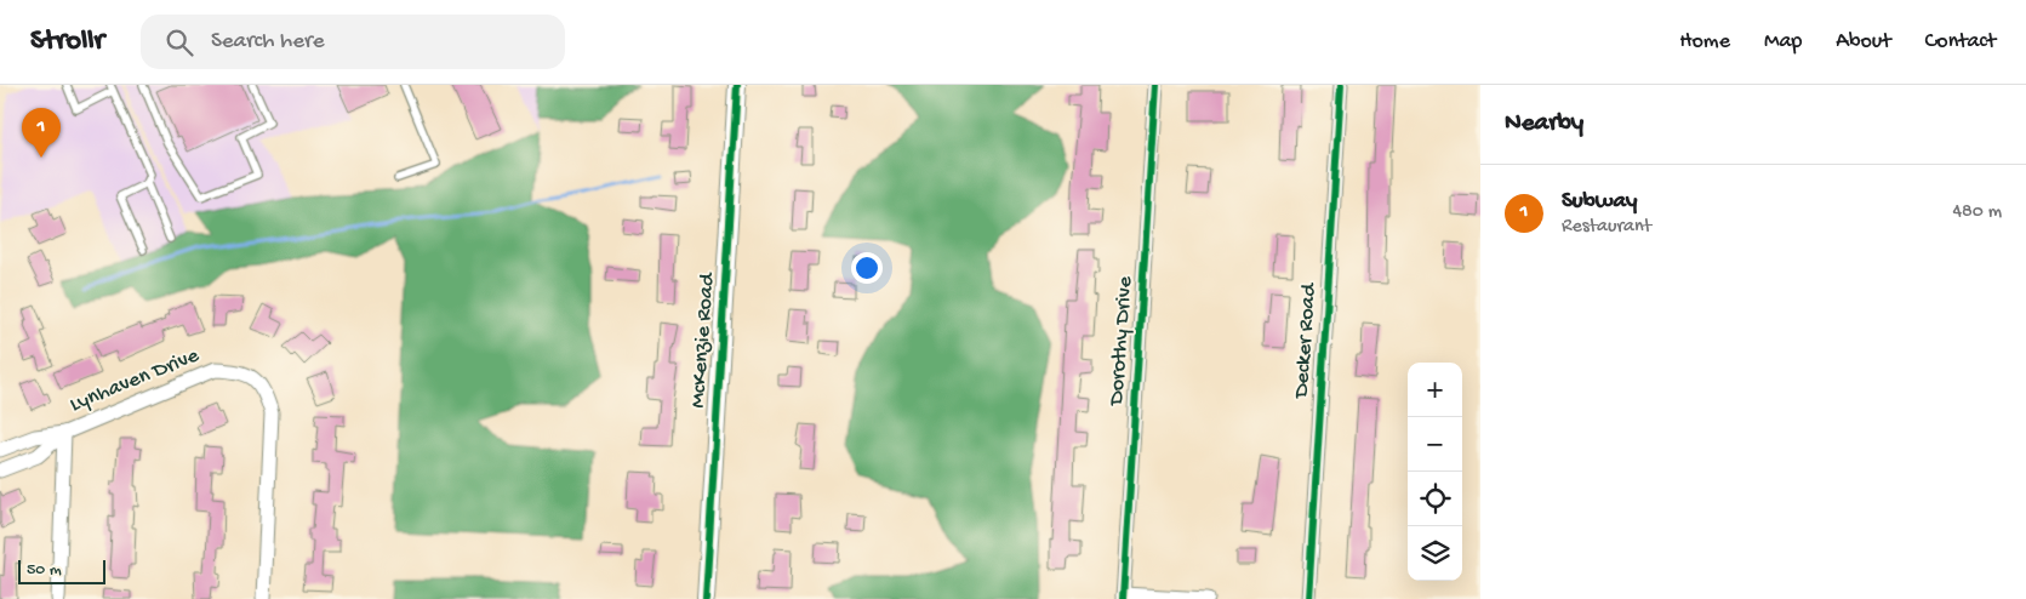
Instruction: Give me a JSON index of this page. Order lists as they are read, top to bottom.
{
  "streets": {
    "street": [
      "McKenzie Road",
      "Dorothy Drive",
      "Decker Road",
      "Lynhaven Drive"
    ]
  },
  "scale_bar": "50 m",
  "page": {
    "header": "Strollr",
    "search": "Search here",
    "nav": [
      "Home",
      "Map",
      "About",
      "Contact"
    ],
    "heading": "Nearby",
    "pins": "1",
    "list": [
      {
        "mark": "1",
        "name": "Subway",
        "note": "Restaurant",
        "value": "480 m"
      }
    ],
    "map_buttons": ["+", "−"],
    "scale": "50 m"
  }
}
